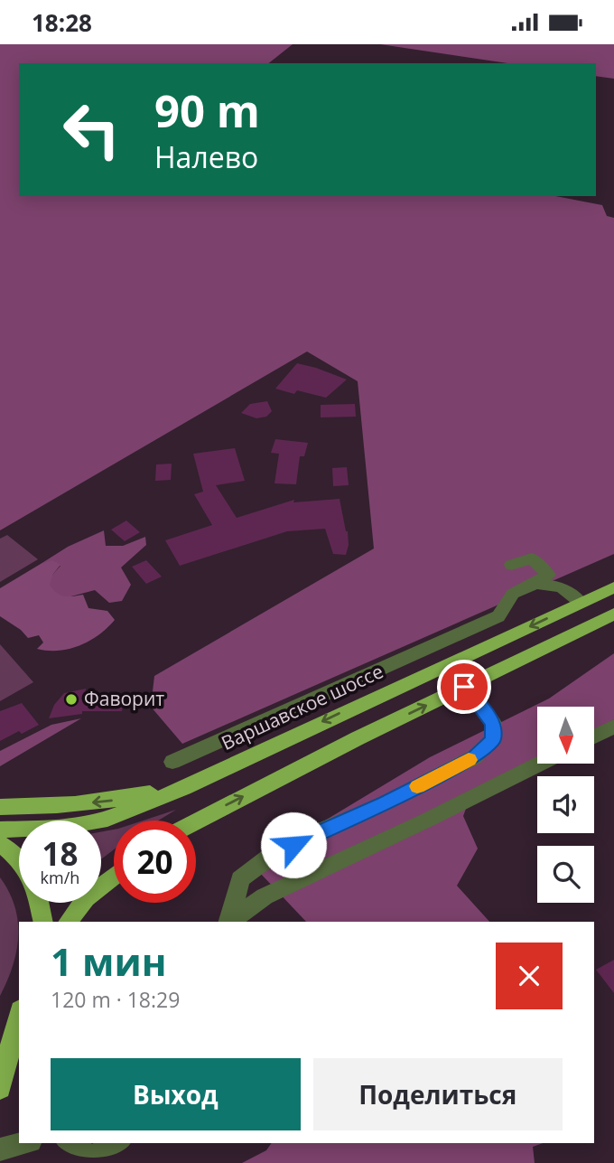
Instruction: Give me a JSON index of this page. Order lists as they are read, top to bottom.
{
  "streets": {
    "main road": ["Варшавское шоссе"]
  },
  "places": ["Фаворит"],
  "north": "bottom",
  "page": {
    "status": "18:28",
    "turn": ["90 m", "Налево"],
    "speed": "18 km/h",
    "limit": "20",
    "heading": ["1 мин", "120 m · 18:29"],
    "buttons": ["Выход", "Поделиться"]
  }
}
